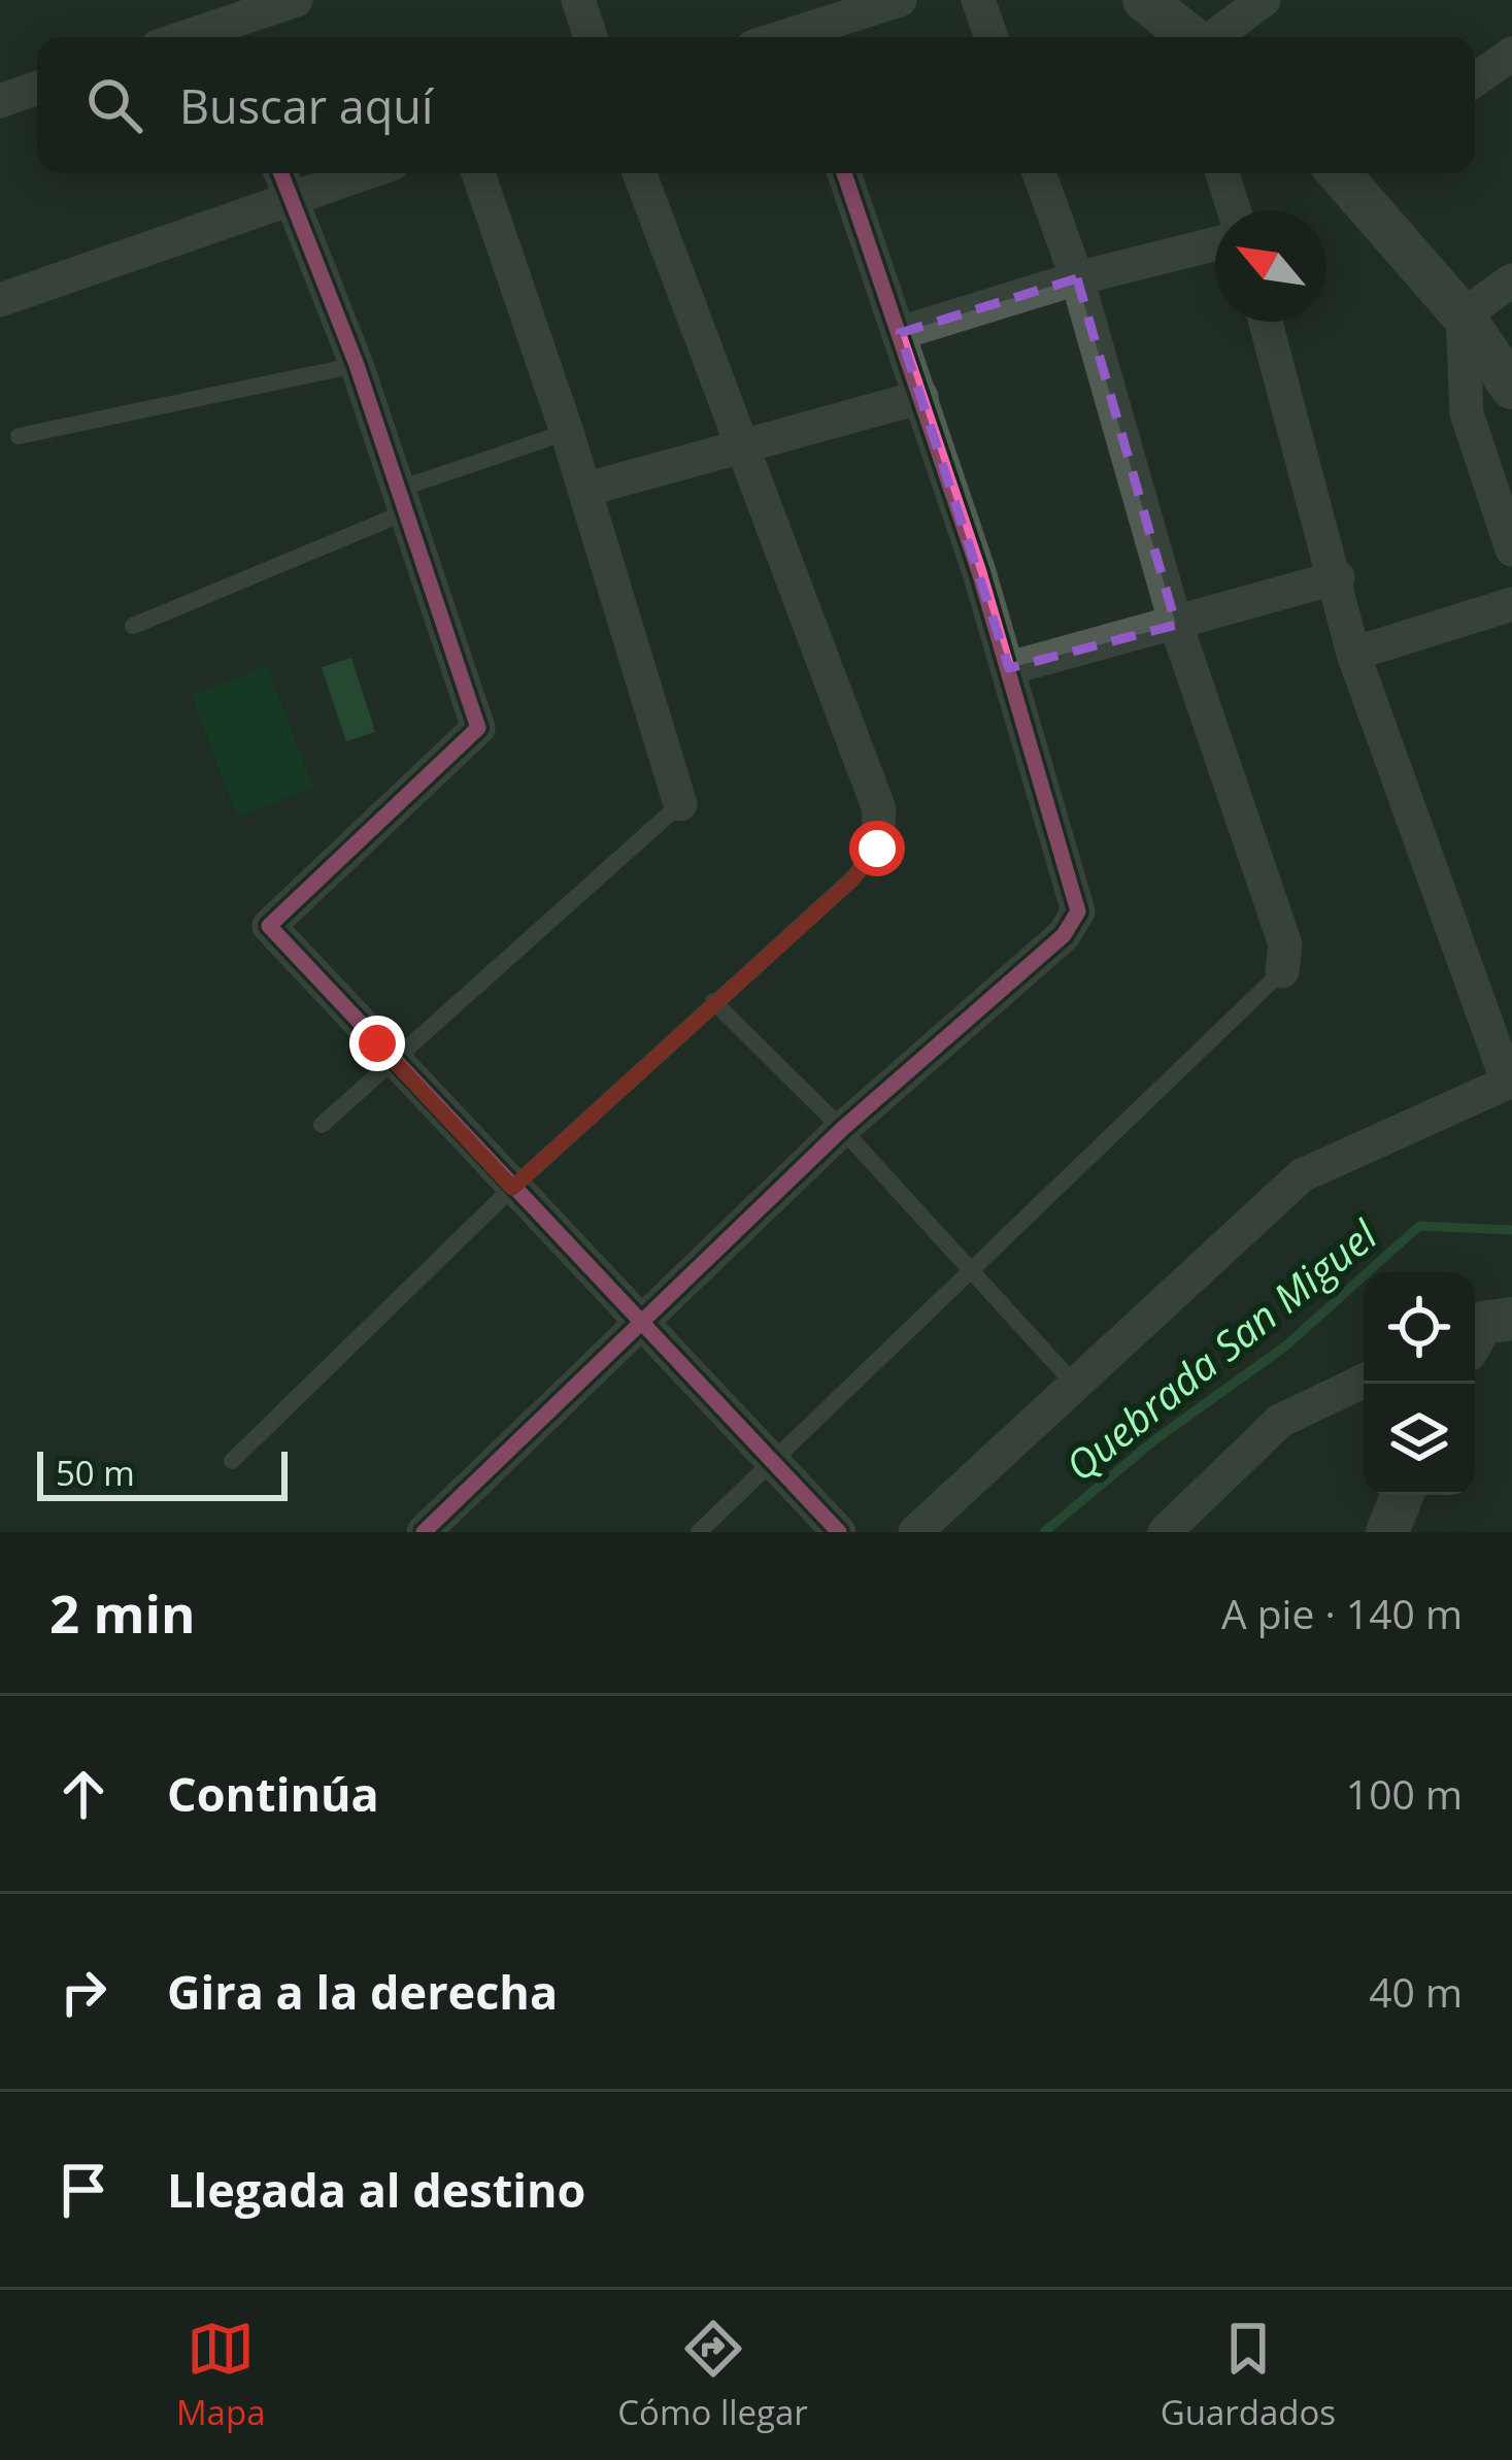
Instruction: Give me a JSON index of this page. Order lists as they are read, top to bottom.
{
  "water": ["Quebrada San Miguel"],
  "scale_bar": "50 m",
  "north": "top left",
  "page": {
    "search": "Buscar aquí",
    "scale": "50 m",
    "heading": ["2 min", "A pie · 140 m"],
    "list": [
      ["Continúa", "100 m"],
      ["Gira a la derecha", "40 m"],
      "Llegada al destino"
    ],
    "nav": ["Mapa", "Cómo llegar", "Guardados"]
  }
}
